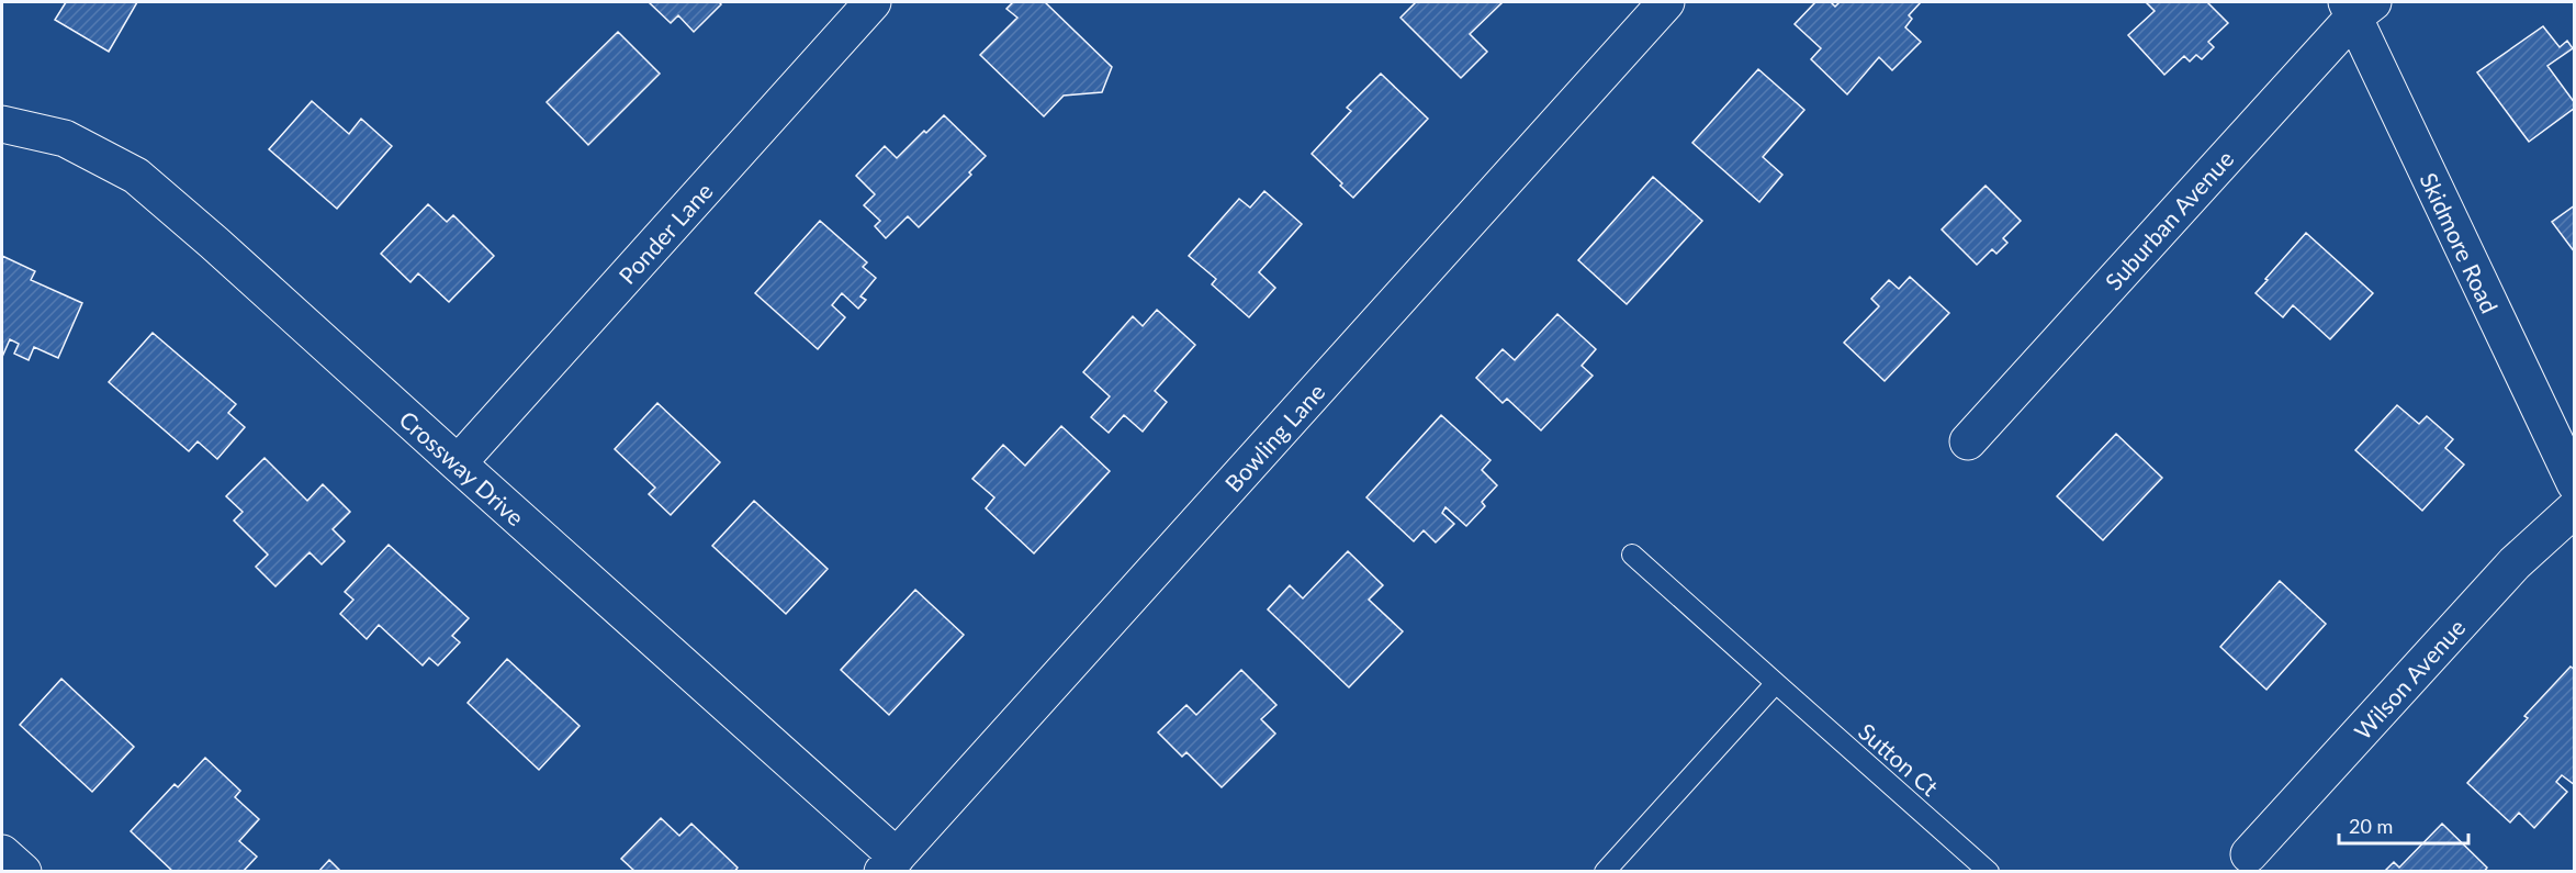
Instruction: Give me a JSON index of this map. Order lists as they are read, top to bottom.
{
  "streets": {
    "street": [
      "Suburban Avenue",
      "Ponder Lane",
      "Skidmore Road",
      "Bowling Lane",
      "Crossway Drive",
      "Wilson Avenue"
    ],
    "lane": ["Sutton Ct"]
  },
  "crossings": [
    ["Suburban Avenue", "Skidmore Road"],
    ["Ponder Lane", "Crossway Drive"],
    ["Bowling Lane", "Crossway Drive"]
  ],
  "scale_bar": "20 m"
}
